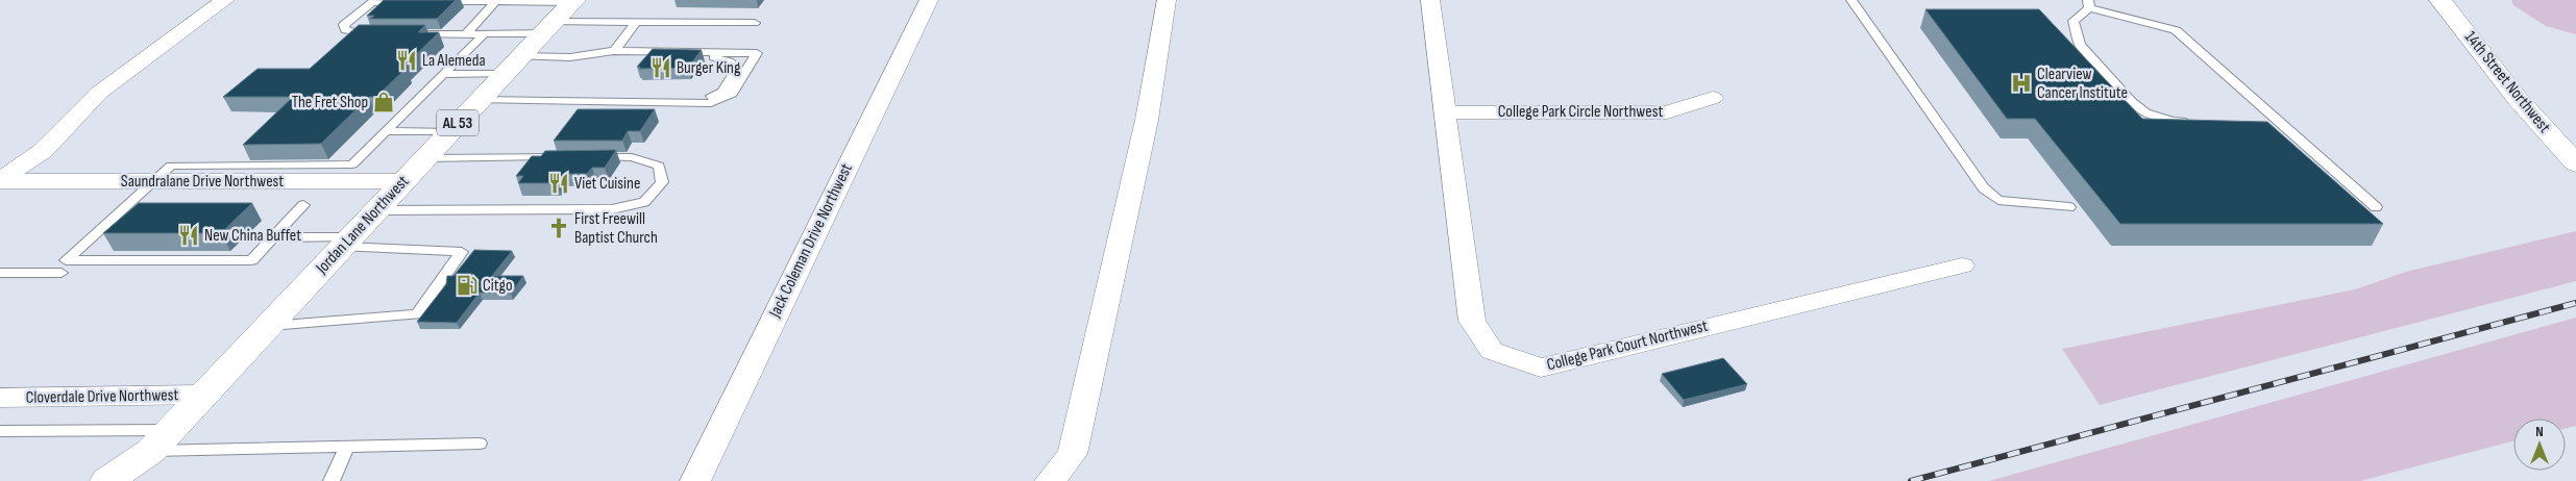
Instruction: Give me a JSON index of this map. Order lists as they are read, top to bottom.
{
  "streets": {
    "main road": ["14th Street Northwest", "AL 53", "Jordan Lane Northwest"],
    "street": [
      "College Park Circle Northwest",
      "Saundralane Drive Northwest",
      "Jack Coleman Drive Northwest",
      "College Park Court Northwest",
      "Cloverdale Drive Northwest"
    ]
  },
  "crossings": [
    ["College Park Circle Northwest", "College Park Court Northwest"],
    ["Saundralane Drive Northwest", "Jordan Lane Northwest"],
    ["Jordan Lane Northwest", "Cloverdale Drive Northwest"]
  ],
  "places": {
    "restaurant": [
      "La Alemeda",
      "Burger King",
      "Viet Cuisine",
      "New China Buffet"
    ],
    "hospital": ["Clearview Cancer Institute"],
    "shop": ["The Fret Shop"],
    "church": ["First Freewill Baptist Church"],
    "fuel station": ["Citgo"]
  },
  "north": "top"
}
